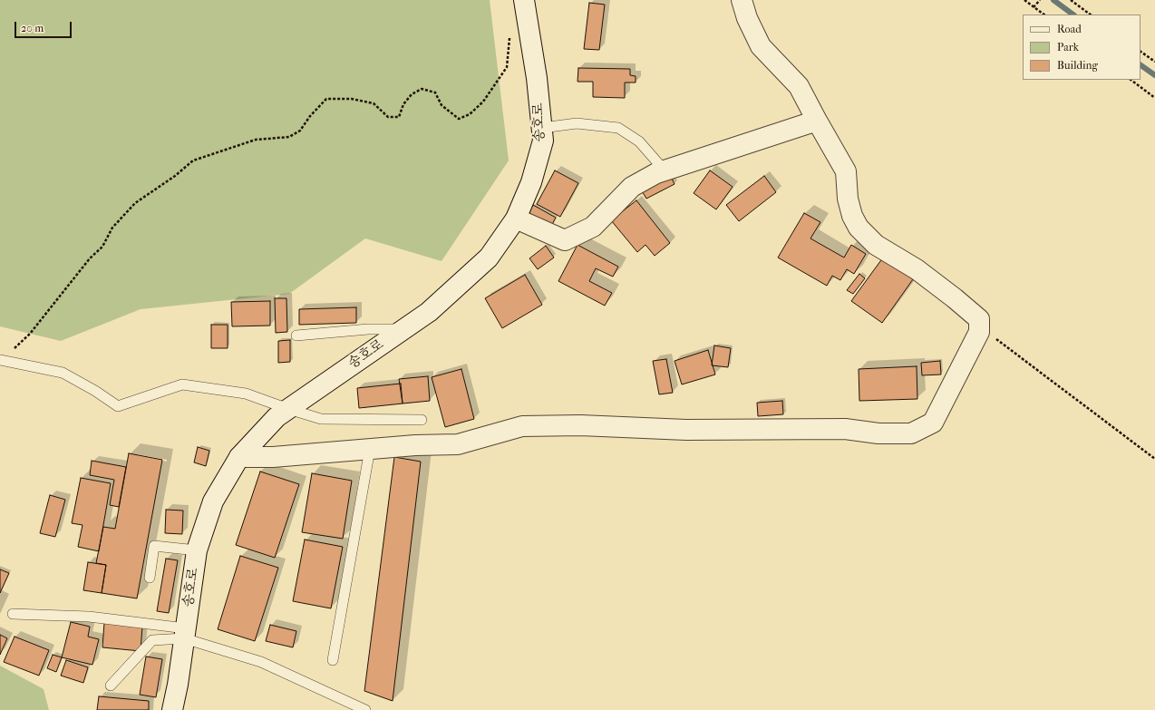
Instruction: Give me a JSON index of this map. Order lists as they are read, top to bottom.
{
  "streets": {
    "street": ["송호로"]
  },
  "legend": ["Road", "Park", "Building"],
  "scale_bar": "20 m"
}
